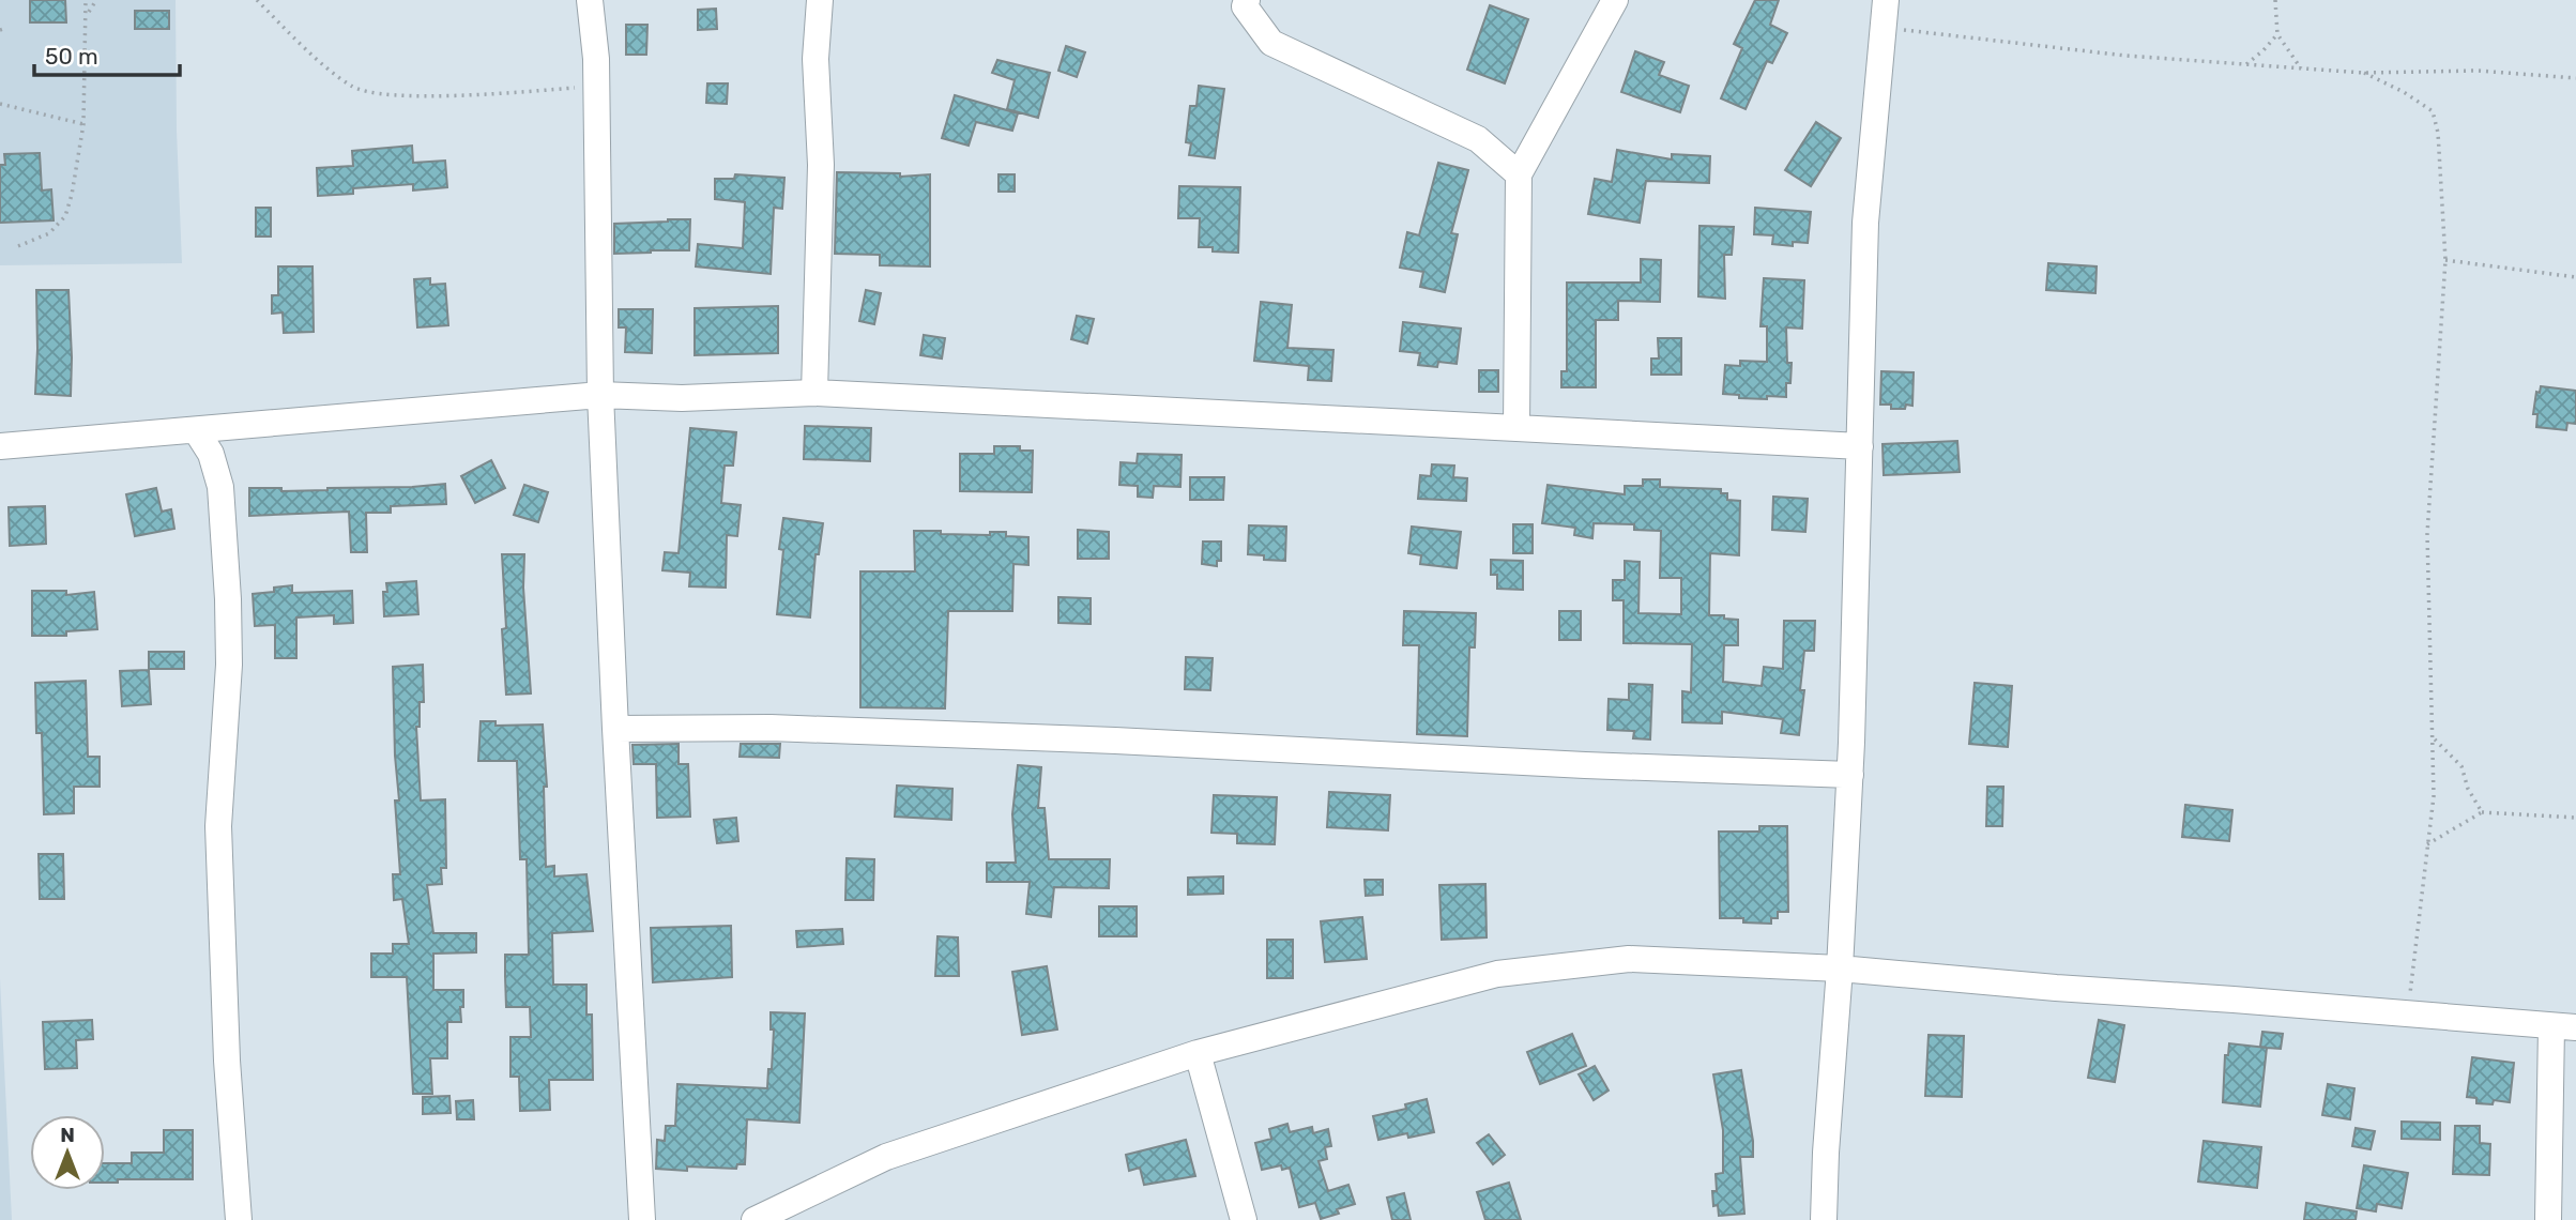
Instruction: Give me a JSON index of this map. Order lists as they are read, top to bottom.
{
  "scale_bar": "50 m",
  "north": "top"
}
